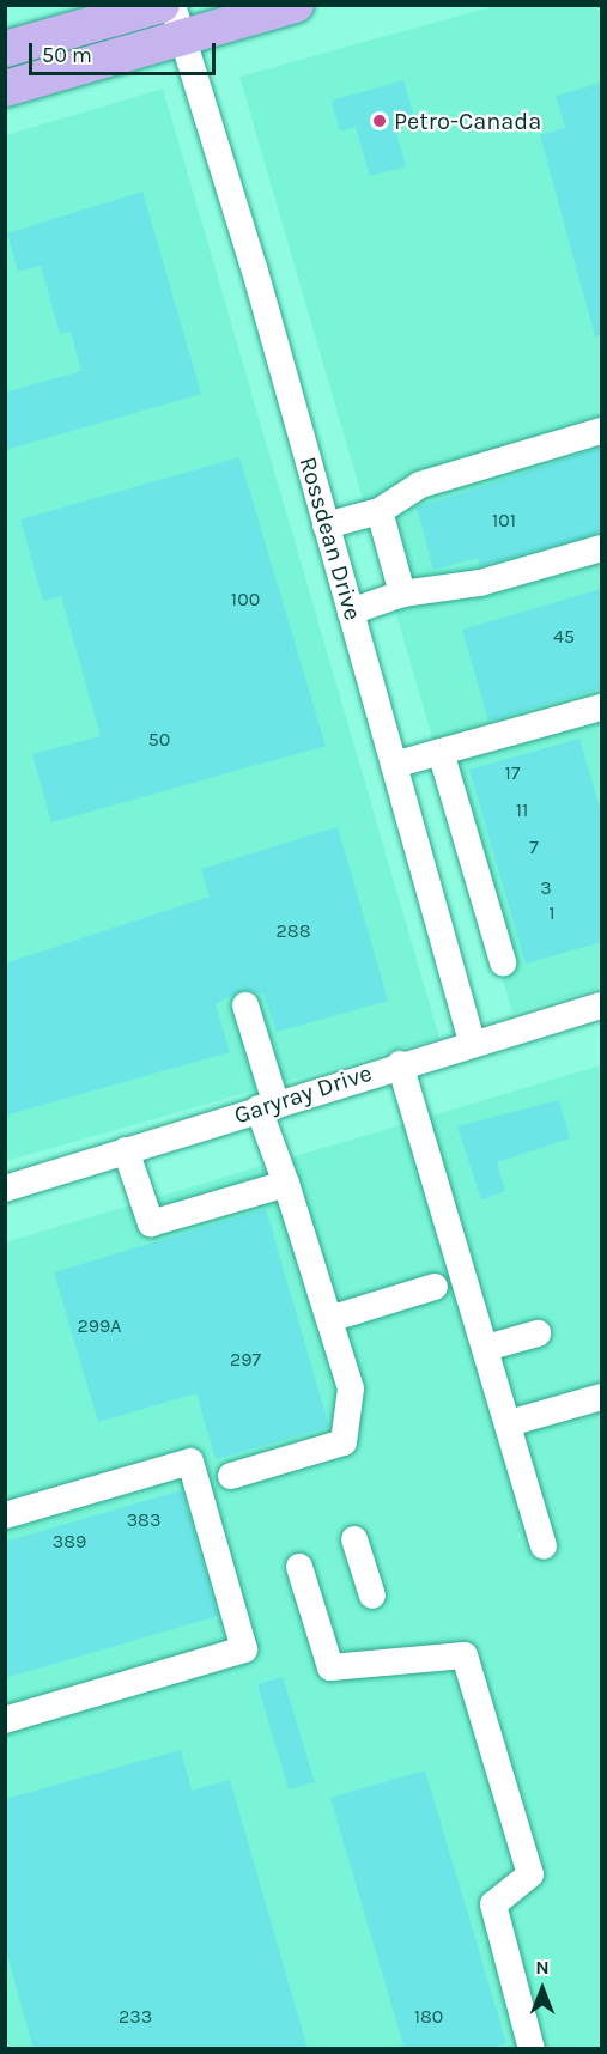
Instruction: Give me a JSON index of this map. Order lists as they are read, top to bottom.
{
  "streets": {
    "street": ["Rossdean Drive", "Garyray Drive"]
  },
  "crossings": [
    ["Rossdean Drive", "Garyray Drive"]
  ],
  "places": ["Petro-Canada"],
  "house_numbers": [
    "101",
    "100",
    "45",
    "50",
    "17",
    "11",
    "7",
    "3",
    "1",
    "288",
    "299A",
    "297",
    "383",
    "389",
    "233",
    "180"
  ],
  "scale_bar": "50 m",
  "north": "top"
}
